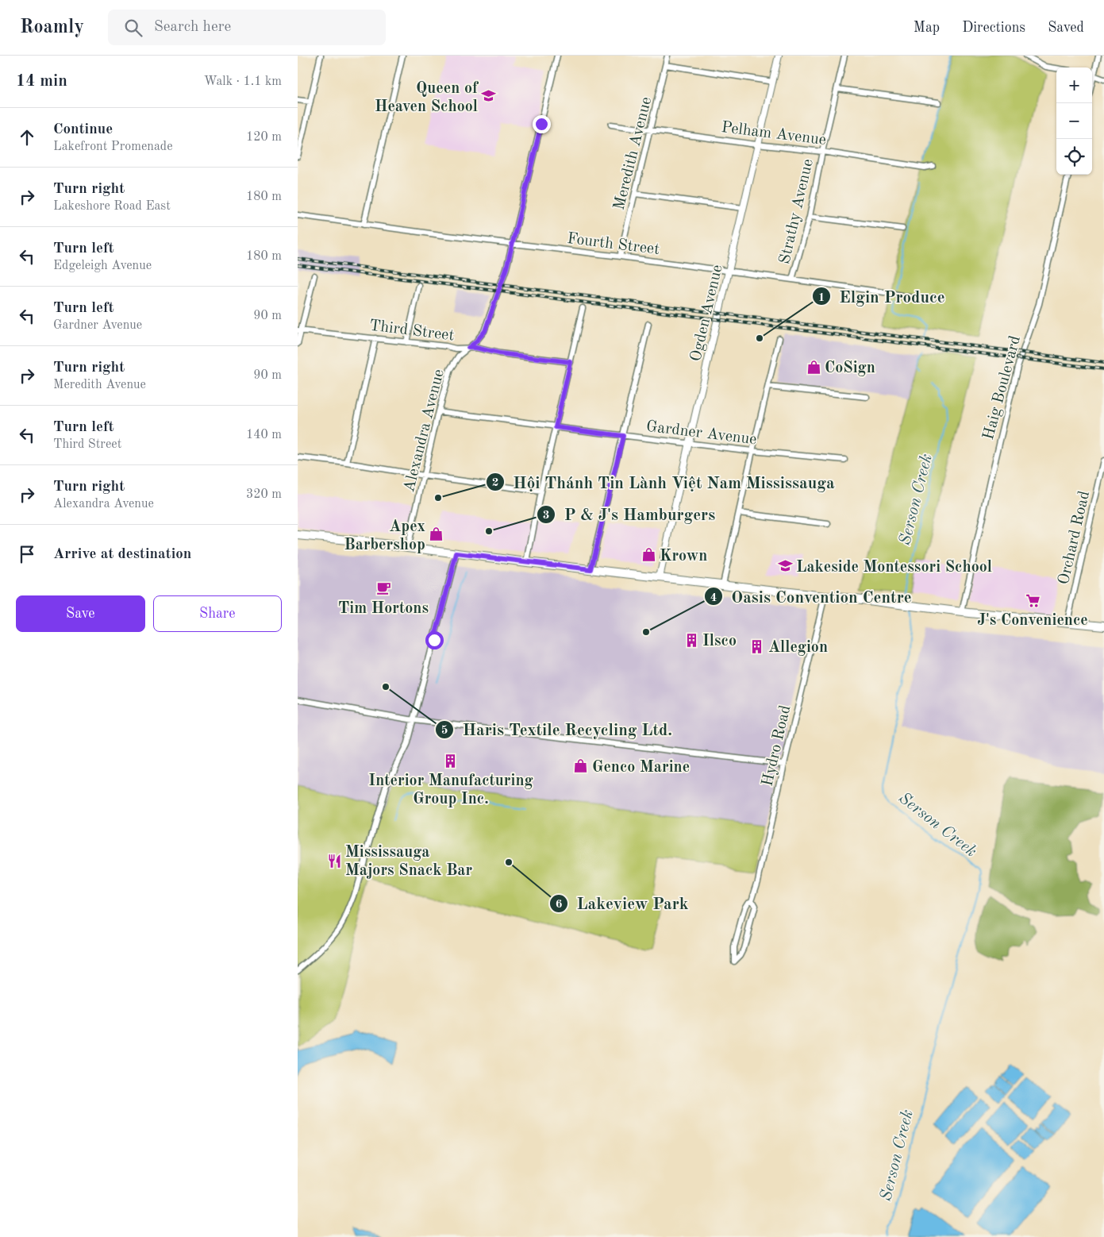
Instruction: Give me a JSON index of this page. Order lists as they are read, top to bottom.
{
  "streets": {
    "street": [
      "Pelham Avenue",
      "Meredith Avenue",
      "Strathy Avenue",
      "Fourth Street",
      "Ogden Avenue",
      "Third Street",
      "Haig Boulevard",
      "Alexandra Avenue",
      "Gardner Avenue",
      "Orchard Road",
      "Hydro Road"
    ]
  },
  "crossings": [
    ["Pelham Avenue", "Meredith Avenue"],
    ["Pelham Avenue", "Strathy Avenue"],
    ["Pelham Avenue", "Ogden Avenue"],
    ["Meredith Avenue", "Fourth Street"],
    ["Strathy Avenue", "Fourth Street"],
    ["Fourth Street", "Ogden Avenue"],
    ["Fourth Street", "Alexandra Avenue"],
    ["Ogden Avenue", "Gardner Avenue"],
    ["Third Street", "Alexandra Avenue"],
    ["Alexandra Avenue", "Gardner Avenue"]
  ],
  "water": ["Serson Creek"],
  "places": {
    "school or university": ["Queen of Heaven School", "Lakeside Montessori School"],
    "other": [
      "Elgin Produce",
      "Hội Thánh Tin Lành Việt Nam Mississauga",
      "P & J's Hamburgers",
      "Oasis Convention Centre",
      "Haris Textile Recycling Ltd.",
      "Lakeview Park"
    ],
    "shop": [
      "CoSign",
      "Apex Barbershop",
      "Krown",
      "Genco Marine"
    ],
    "cafe": ["Tim Hortons"],
    "supermarket": ["J's Convenience"],
    "building": ["Ilsco", "Allegion", "Interior Manufacturing Group Inc."],
    "restaurant": ["Mississauga Majors Snack Bar"]
  },
  "page": {
    "header": "Roamly",
    "search": "Search here",
    "nav": ["Map", "Directions", "Saved"],
    "heading": ["14 min", "Walk · 1.1 km"],
    "map_buttons": ["+", "−"],
    "list": [
      ["Continue", "Lakefront Promenade", "120 m"],
      ["Turn right", "Lakeshore Road East", "180 m"],
      ["Turn left", "Edgeleigh Avenue", "180 m"],
      ["Turn left", "Gardner Avenue", "90 m"],
      ["Turn right", "Meredith Avenue", "90 m"],
      ["Turn left", "Third Street", "140 m"],
      ["Turn right", "Alexandra Avenue", "320 m"],
      "Arrive at destination"
    ],
    "buttons": ["Save", "Share"]
  }
}
